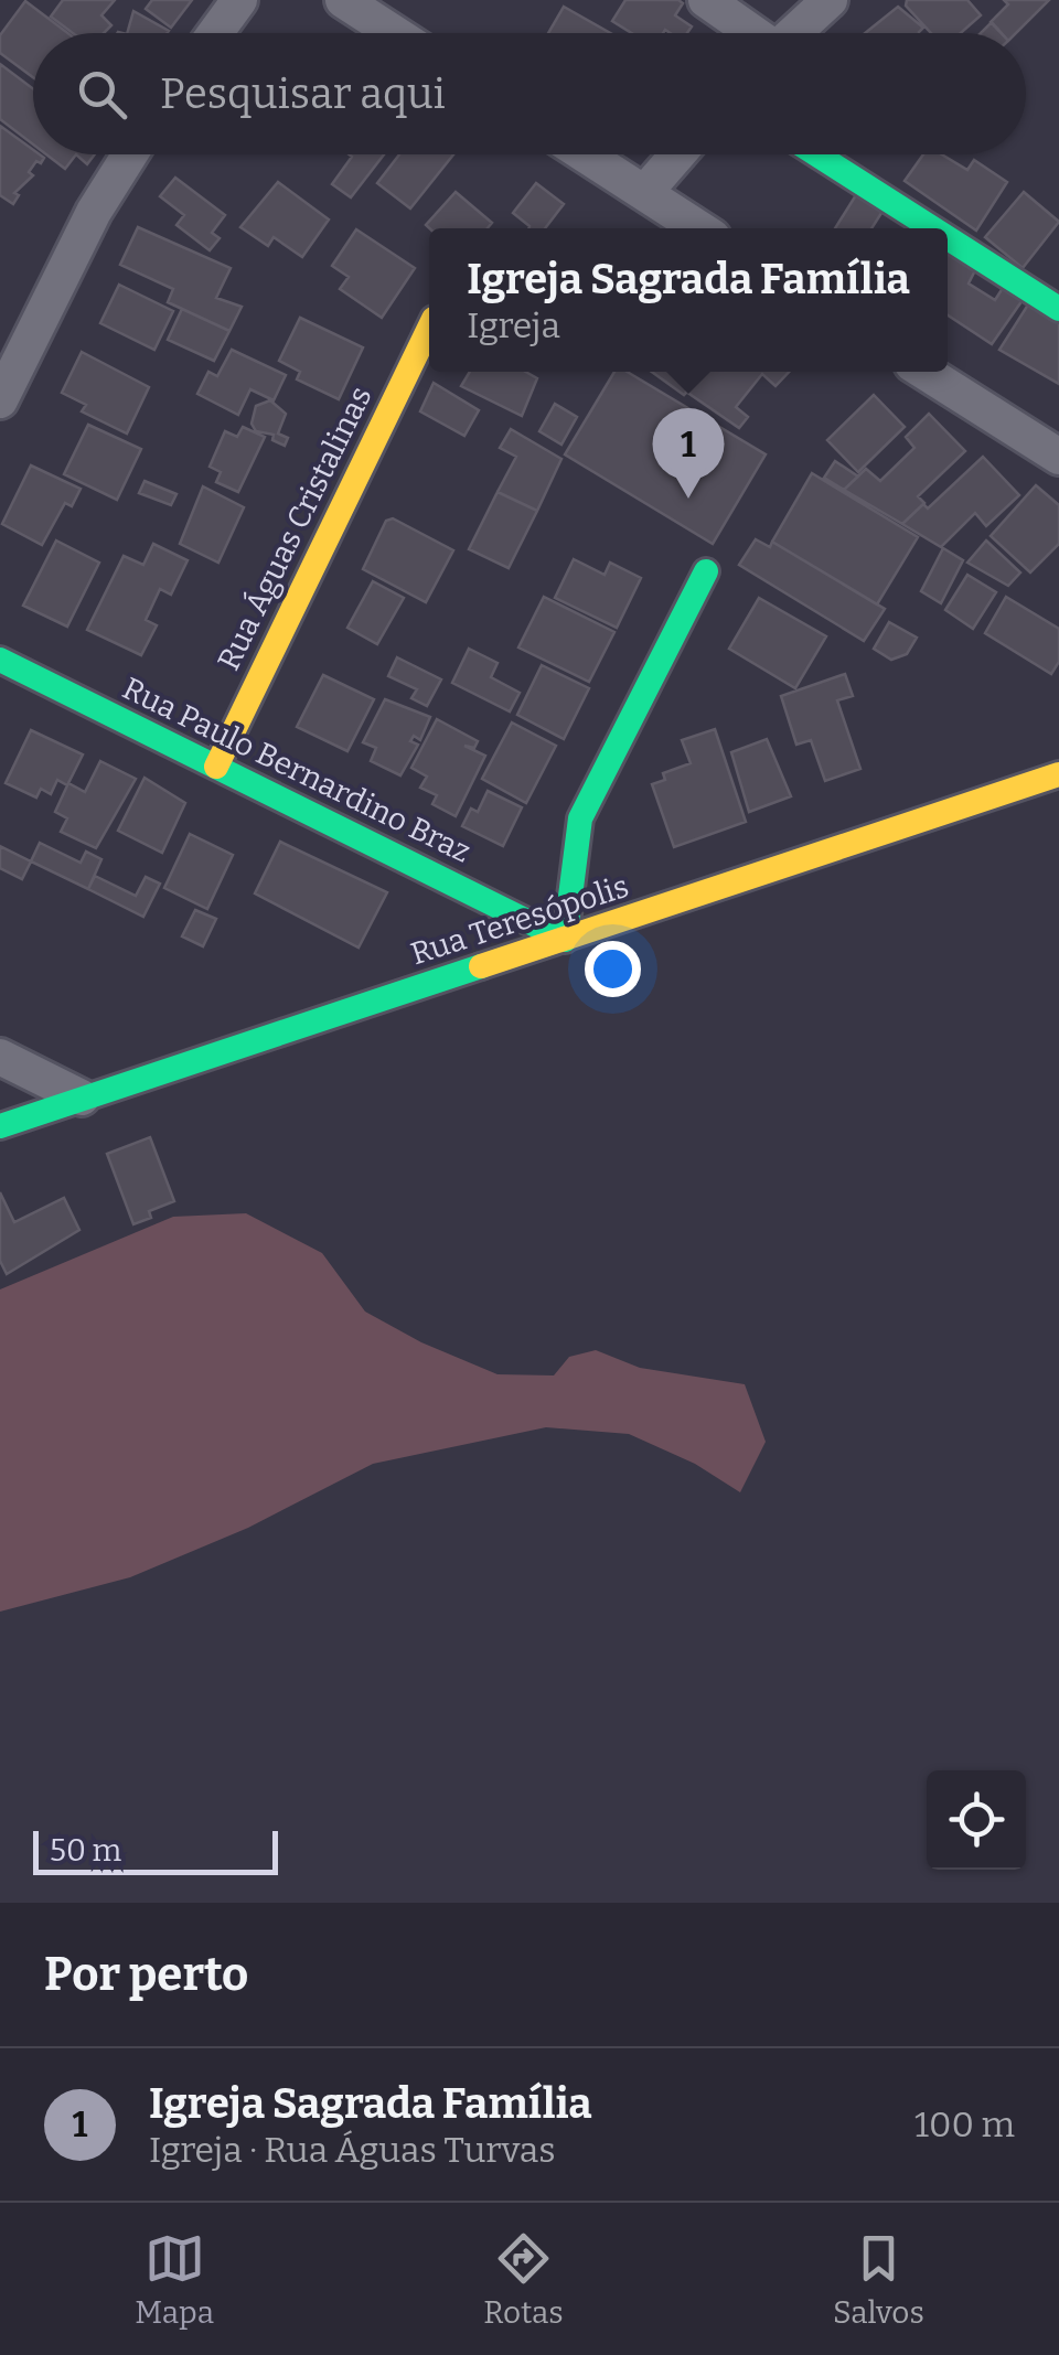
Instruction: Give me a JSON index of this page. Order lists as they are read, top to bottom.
{
  "streets": {
    "street": ["Rua Águas Cristalinas", "Rua Paulo Bernardino Braz", "Rua Teresópolis"]
  },
  "crossings": [
    ["Rua Águas Cristalinas", "Rua Paulo Bernardino Braz"],
    ["Rua Paulo Bernardino Braz", "Rua Teresópolis"]
  ],
  "scale_bar": "50 m",
  "page": {
    "search": "Pesquisar aqui",
    "popup": ["Igreja Sagrada Família", "Igreja"],
    "pins": "1",
    "scale": "50 m",
    "heading": "Por perto",
    "list": [
      {
        "mark": "1",
        "name": "Igreja Sagrada Família",
        "note": "Igreja · Rua Águas Turvas",
        "value": "100 m"
      }
    ],
    "nav": ["Mapa", "Rotas", "Salvos"]
  }
}
